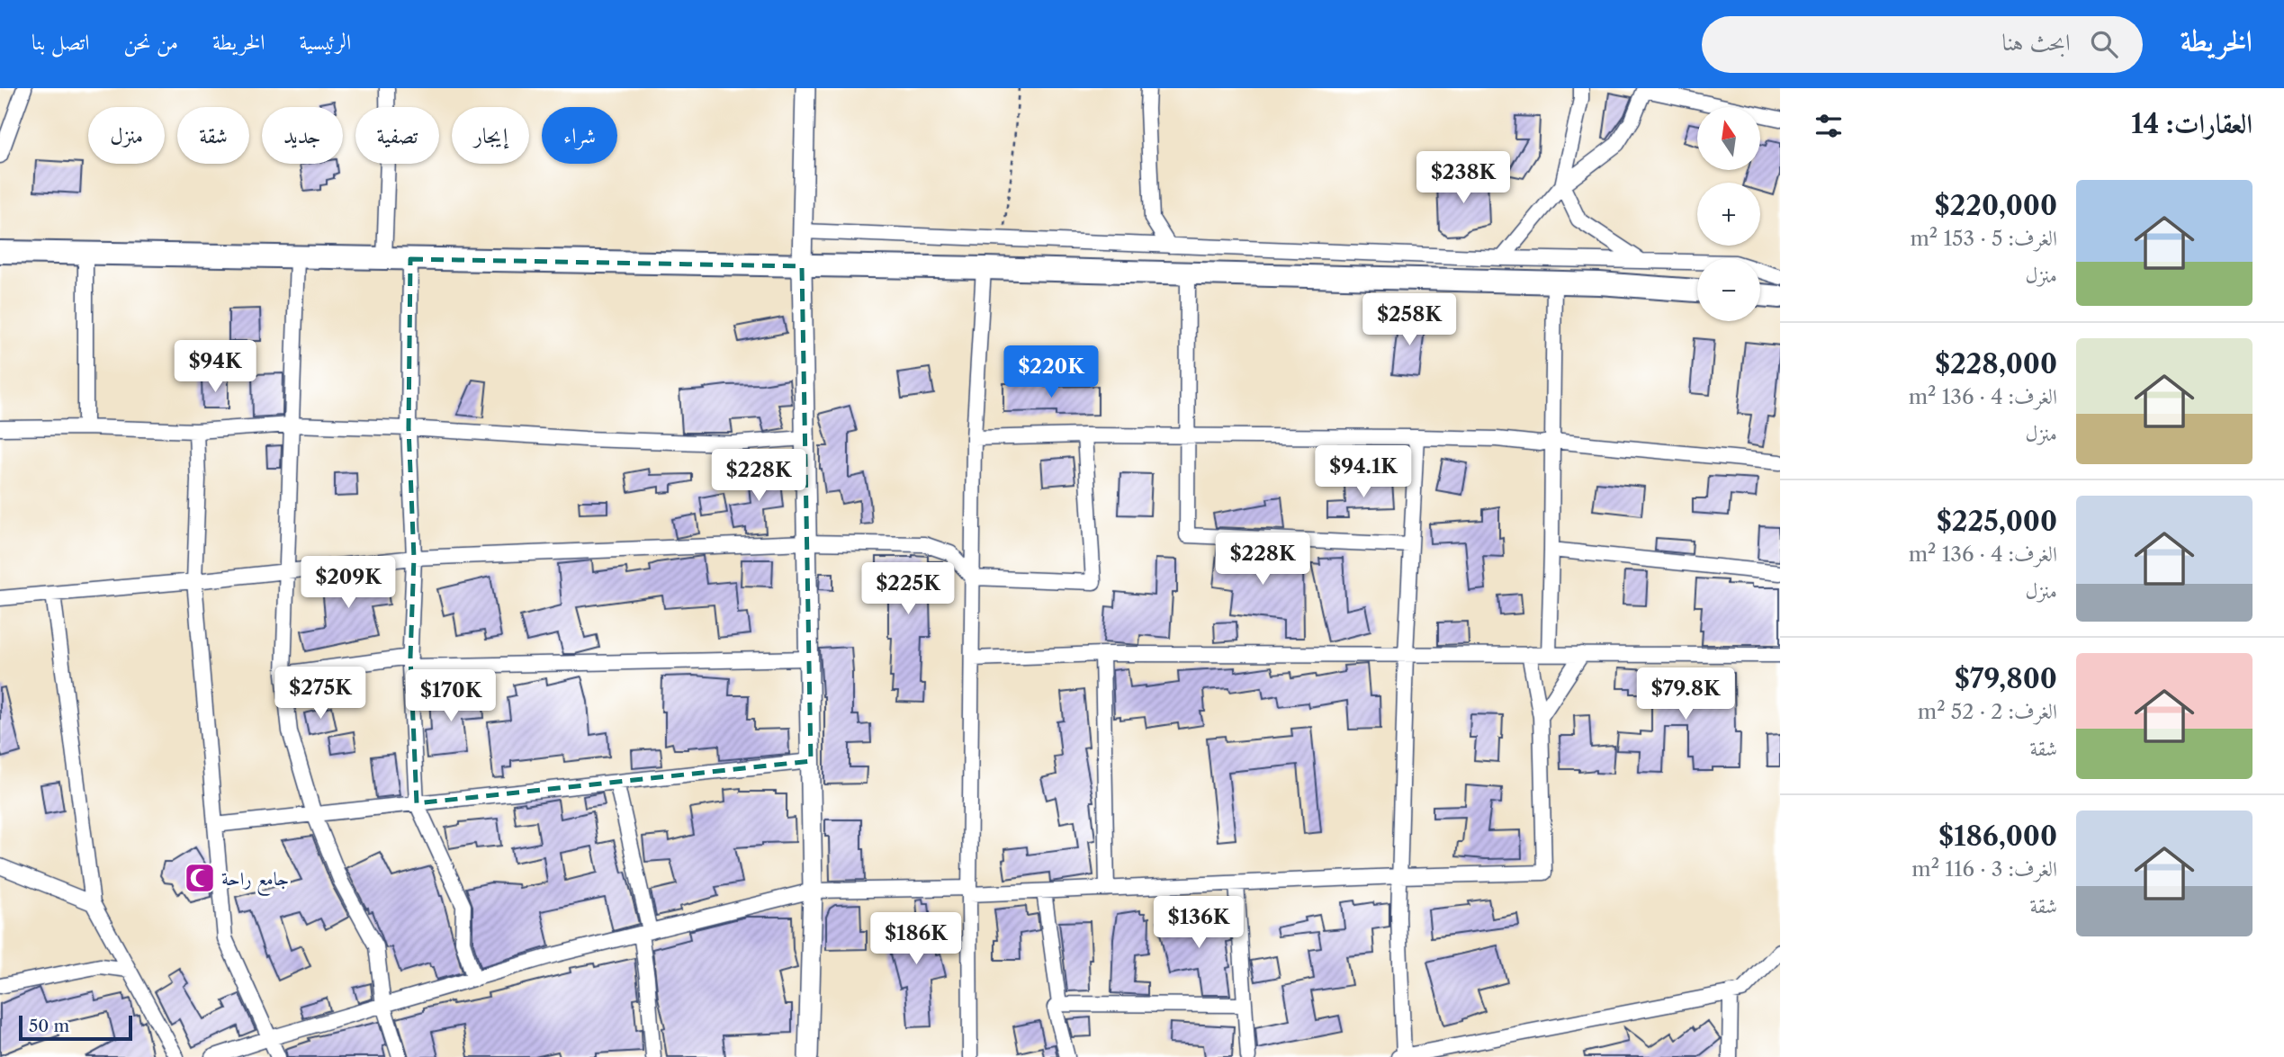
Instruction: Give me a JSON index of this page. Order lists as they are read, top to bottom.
{
  "places": {
    "mosque": ["جامع راحة"]
  },
  "scale_bar": "50 m",
  "north": "top",
  "page": {
    "header": "الخريطة",
    "search": "ابحث هنا",
    "nav": [
      "الرئيسية",
      "الخريطة",
      "من نحن",
      "اتصل بنا"
    ],
    "heading": "العقارات: 14",
    "map_buttons": ["+", "−"],
    "chip": [
      "شراء",
      "إيجار",
      "تصفية",
      "جديد",
      "شقة",
      "منزل"
    ],
    "price": [
      "$238K",
      "$258K",
      "$94K",
      "$220K",
      "$94.1K",
      "$228K",
      "$228K",
      "$209K",
      "$225K",
      "$275K",
      "$79.8K",
      "$170K",
      "$136K",
      "$186K"
    ],
    "list": [
      {
        "name": "$220,000",
        "note": "الغرف: 5 · 153 m² · منزل"
      },
      {
        "name": "$228,000",
        "note": "الغرف: 4 · 136 m² · منزل"
      },
      {
        "name": "$225,000",
        "note": "الغرف: 4 · 136 m² · منزل"
      },
      {
        "name": "$79,800",
        "note": "الغرف: 2 · 52 m² · شقة"
      },
      {
        "name": "$186,000",
        "note": "الغرف: 3 · 116 m² · شقة"
      }
    ],
    "scale": "50 m"
  }
}
